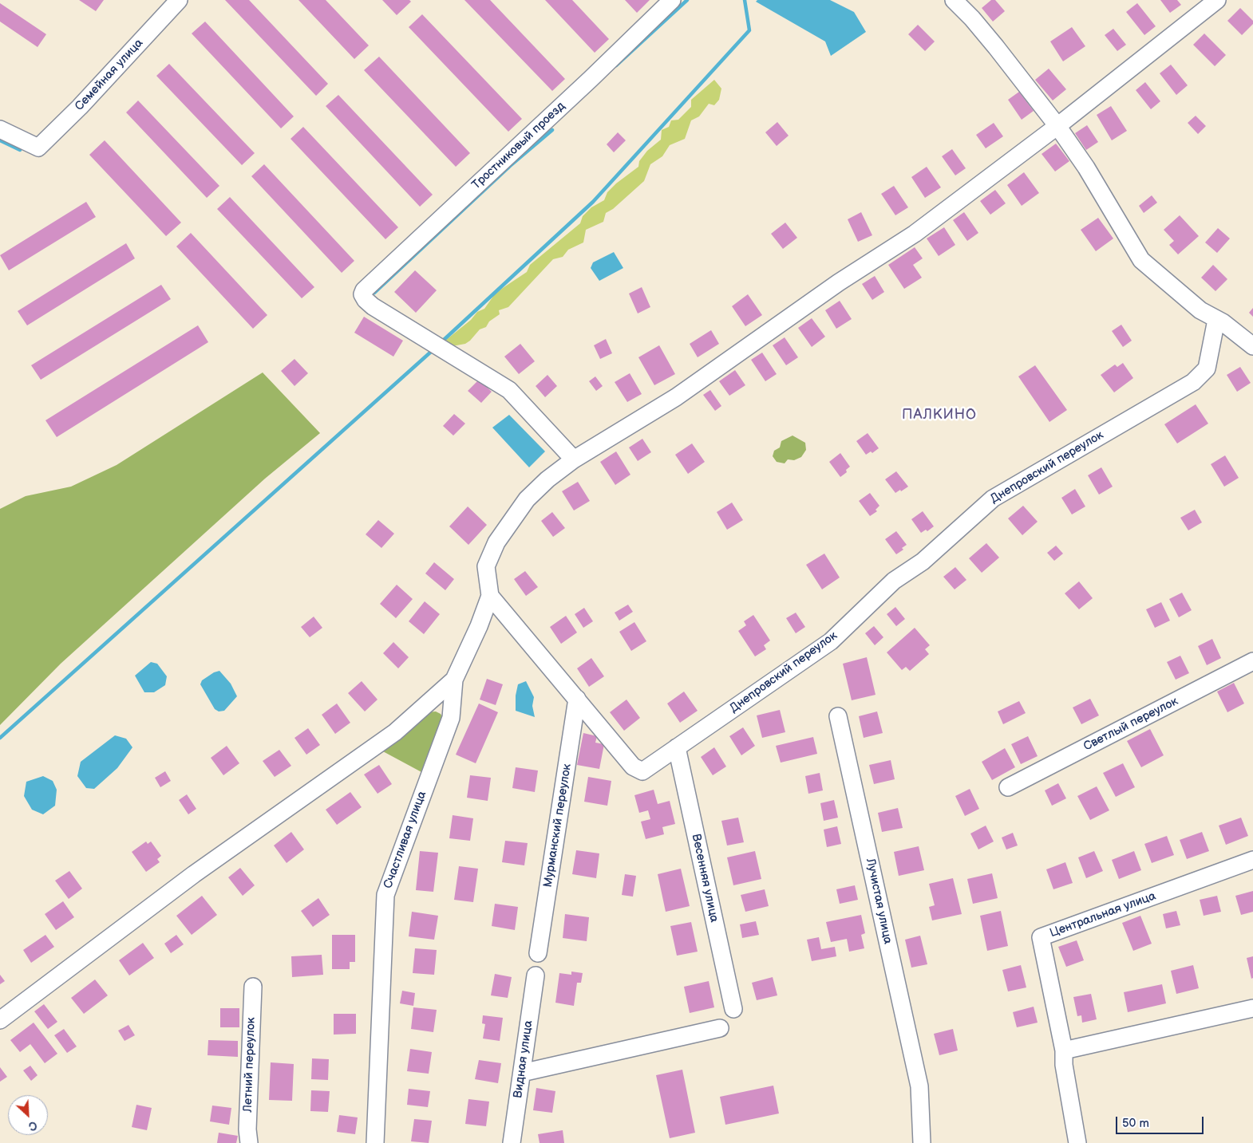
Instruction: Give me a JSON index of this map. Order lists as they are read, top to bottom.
{
  "streets": {
    "street": [
      "Семейная улица",
      "Тростниковый проезд",
      "Днепровский переулок",
      "Светлый переулок",
      "Мурманский переулок",
      "Счастливая улица",
      "Весенняя улица",
      "Лучистая улица",
      "Центральная улица",
      "Видная улица",
      "Летний переулок"
    ]
  },
  "crossings": [
    ["Днепровский переулок", "Мурманский переулок"],
    ["Днепровский переулок", "Счастливая улица"],
    ["Днепровский переулок", "Весенняя улица"]
  ],
  "districts": ["ПАЛКИНО"],
  "scale_bar": "50 m",
  "north": "bottom right"
}
